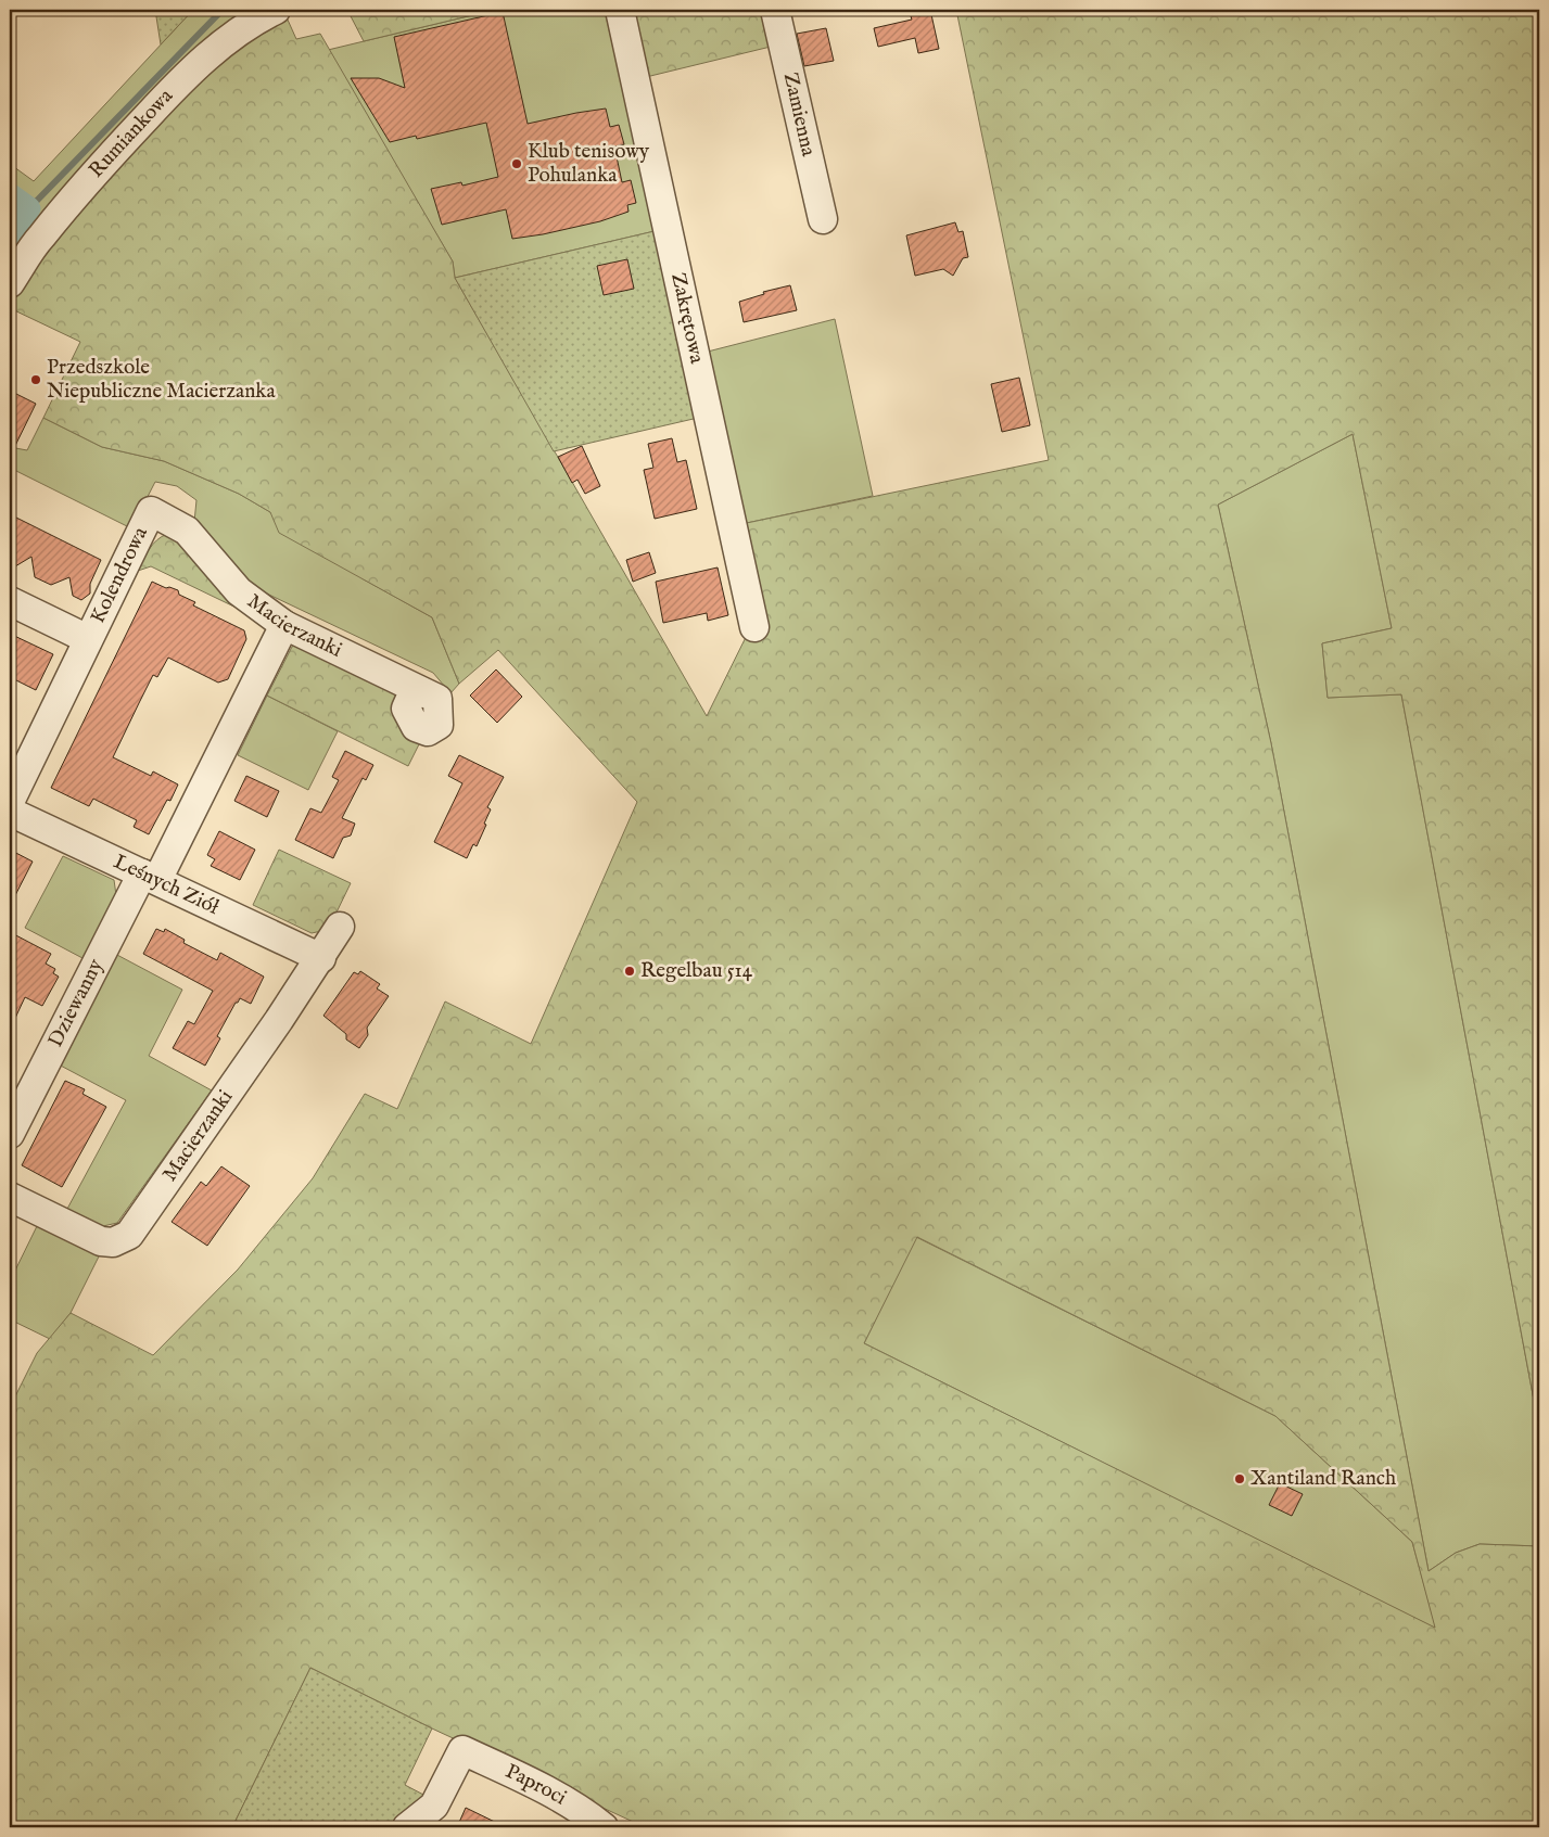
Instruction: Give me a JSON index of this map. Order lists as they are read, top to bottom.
{
  "streets": {
    "street": [
      "Zamienna",
      "Rumiankowa",
      "Zakrętowa",
      "Kolendrowa",
      "Macierzanki",
      "Leśnych Ziół",
      "Dziewanny",
      "Paproci"
    ]
  },
  "crossings": [
    ["Kolendrowa", "Macierzanki"],
    ["Macierzanki", "Leśnych Ziół"],
    ["Macierzanki", "Dziewanny"],
    ["Leśnych Ziół", "Dziewanny"]
  ],
  "places": [
    "Klub tenisowy Pohulanka",
    "Przedszkole Niepubliczne Macierzanka",
    "Regelbau 514",
    "Xantiland Ranch"
  ]
}
